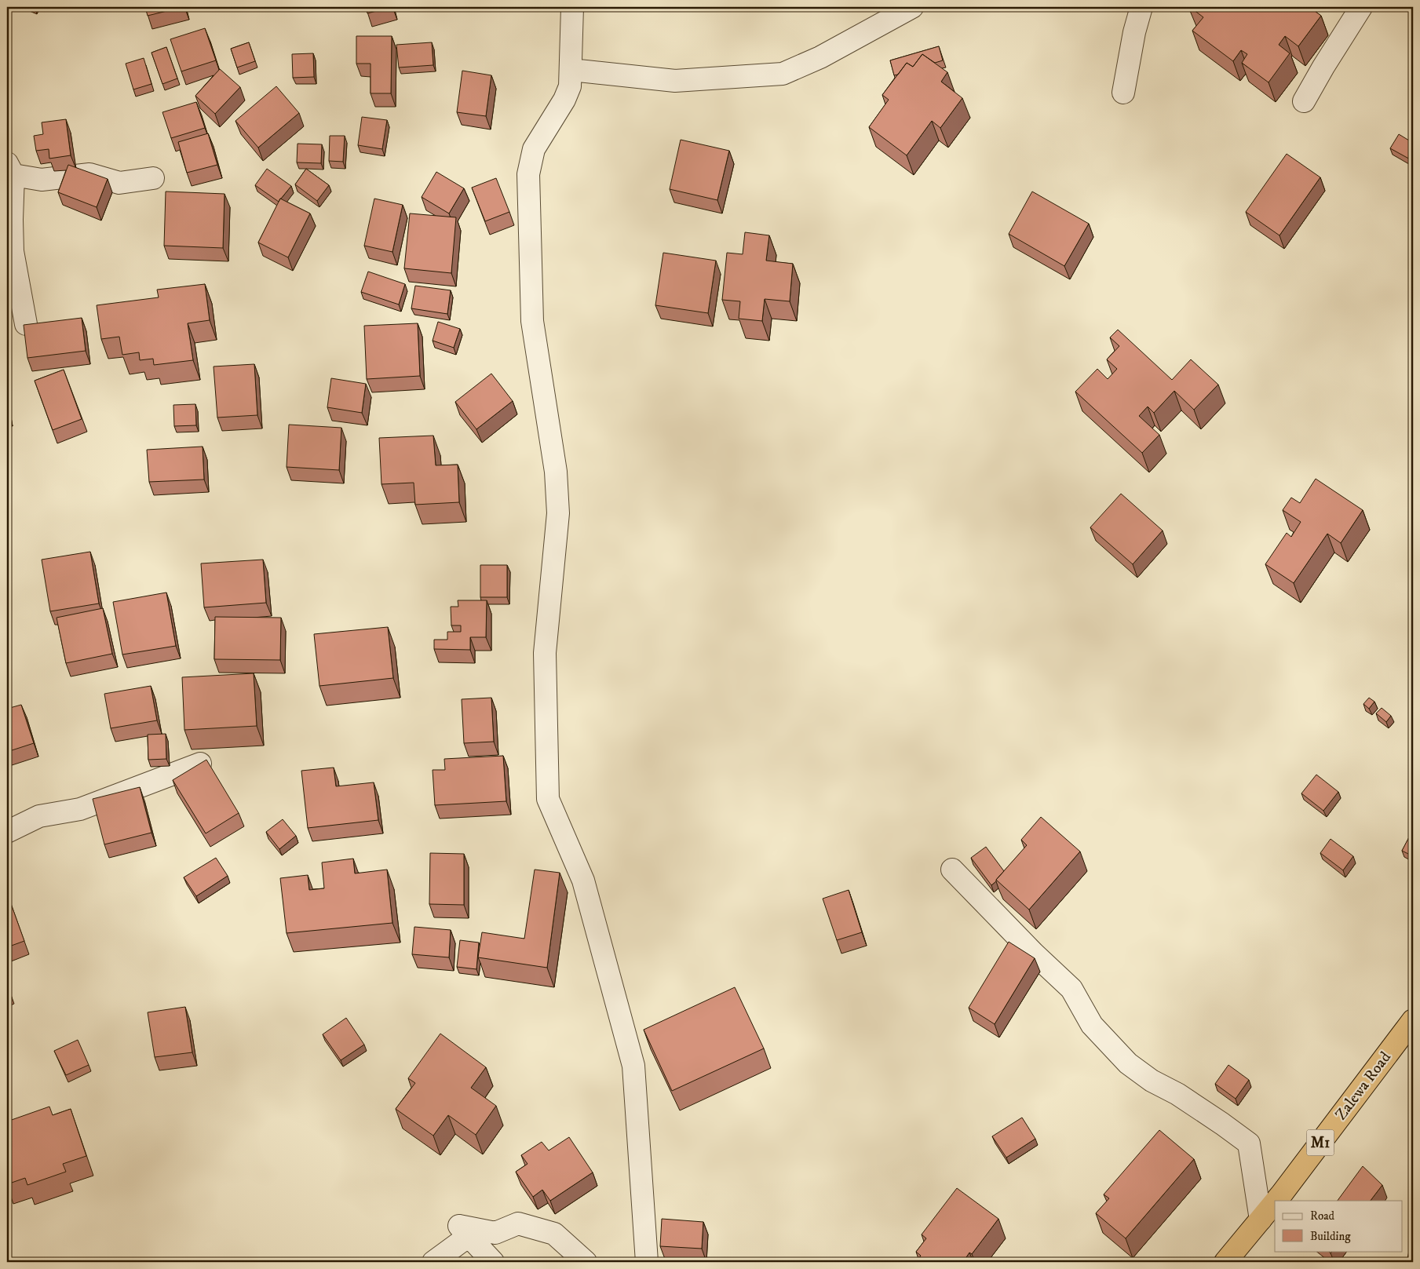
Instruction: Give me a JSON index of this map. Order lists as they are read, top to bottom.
{
  "streets": {
    "highway": ["Zalewa Road", "M1"]
  },
  "legend": ["Road", "Building"]
}
